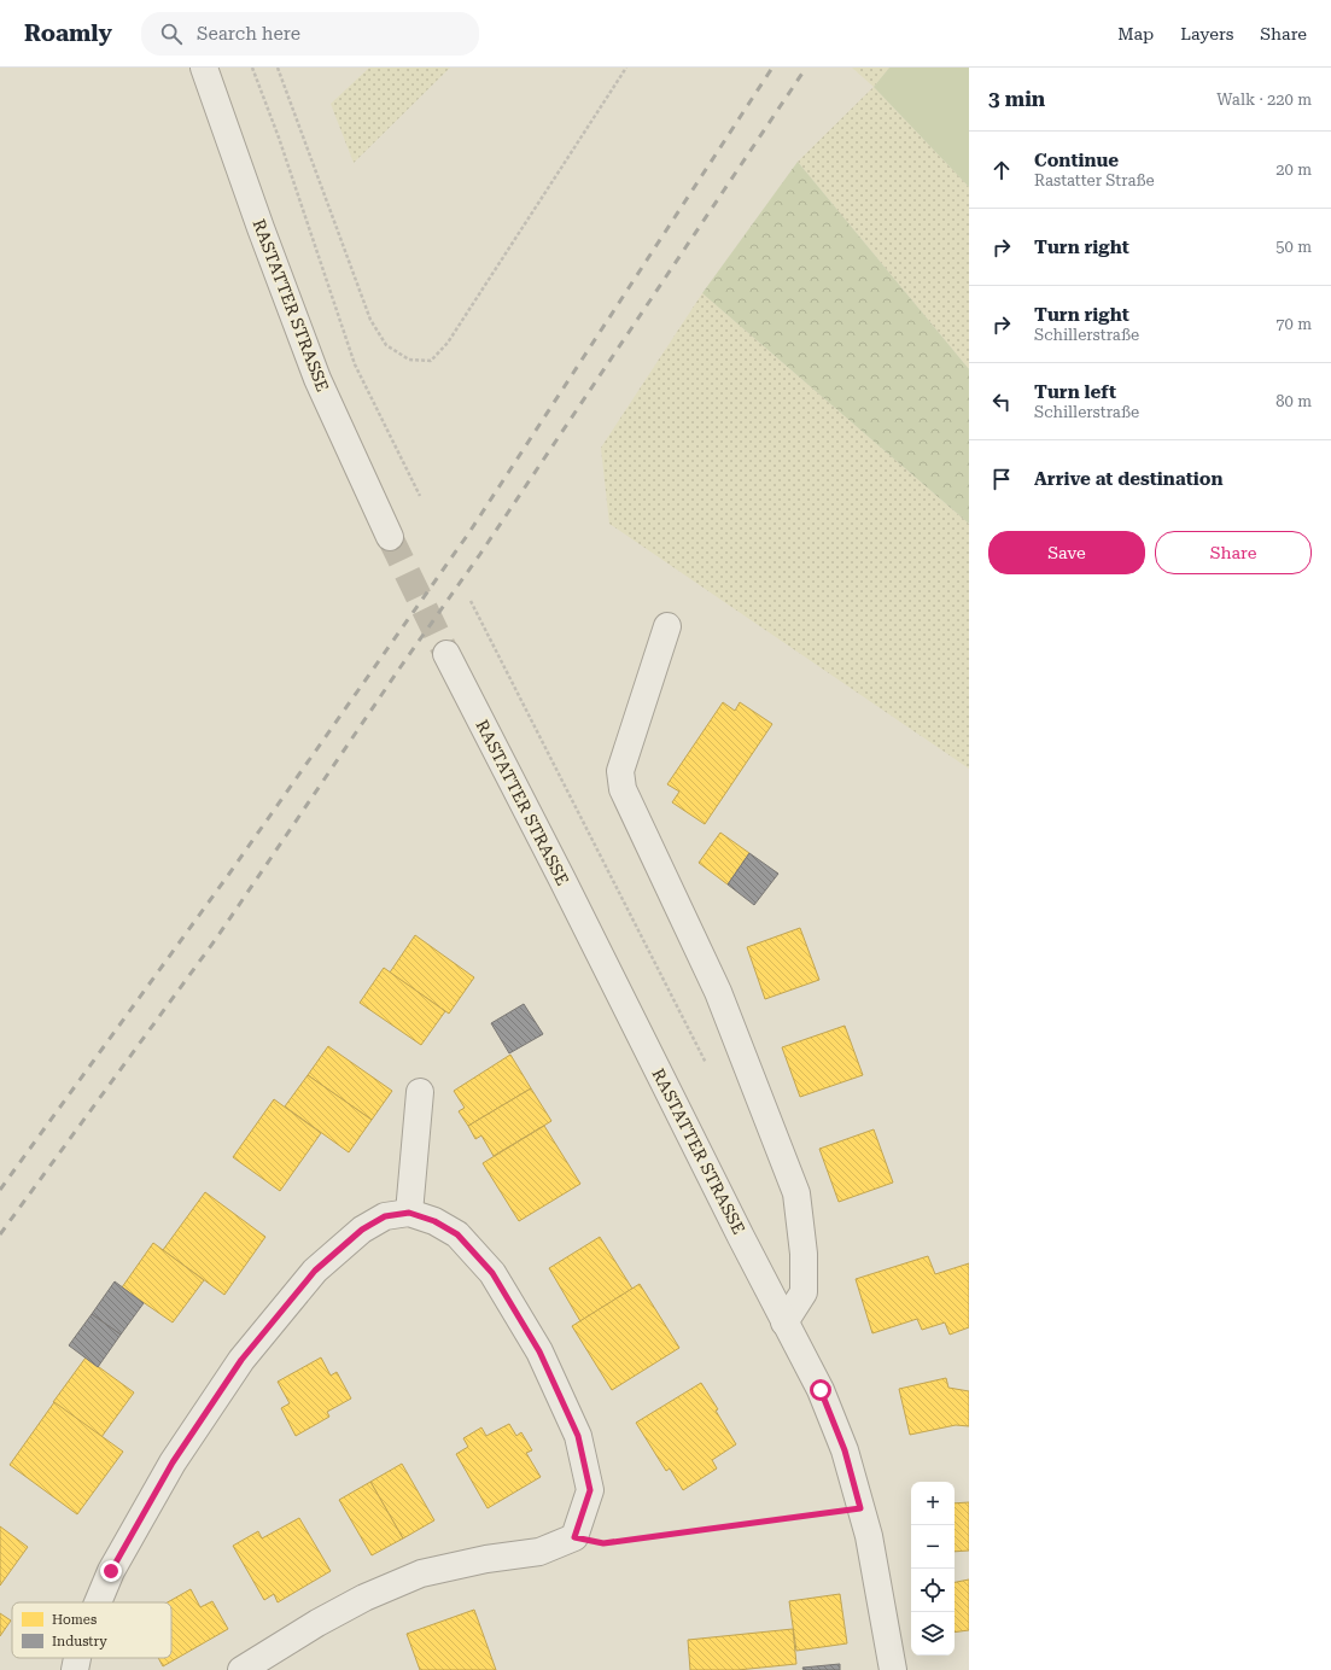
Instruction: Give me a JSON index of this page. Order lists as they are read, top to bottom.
{
  "streets": {
    "street": ["RASTATTER STRASSE"]
  },
  "legend": ["Homes", "Industry"],
  "page": {
    "header": "Roamly",
    "search": "Search here",
    "nav": ["Map", "Layers", "Share"],
    "heading": ["3 min", "Walk · 220 m"],
    "list": [
      ["Continue", "Rastatter Straße", "20 m"],
      ["Turn right", "50 m"],
      ["Turn right", "Schillerstraße", "70 m"],
      ["Turn left", "Schillerstraße", "80 m"],
      "Arrive at destination"
    ],
    "buttons": ["Save", "Share"],
    "map_buttons": ["+", "−"]
  }
}
